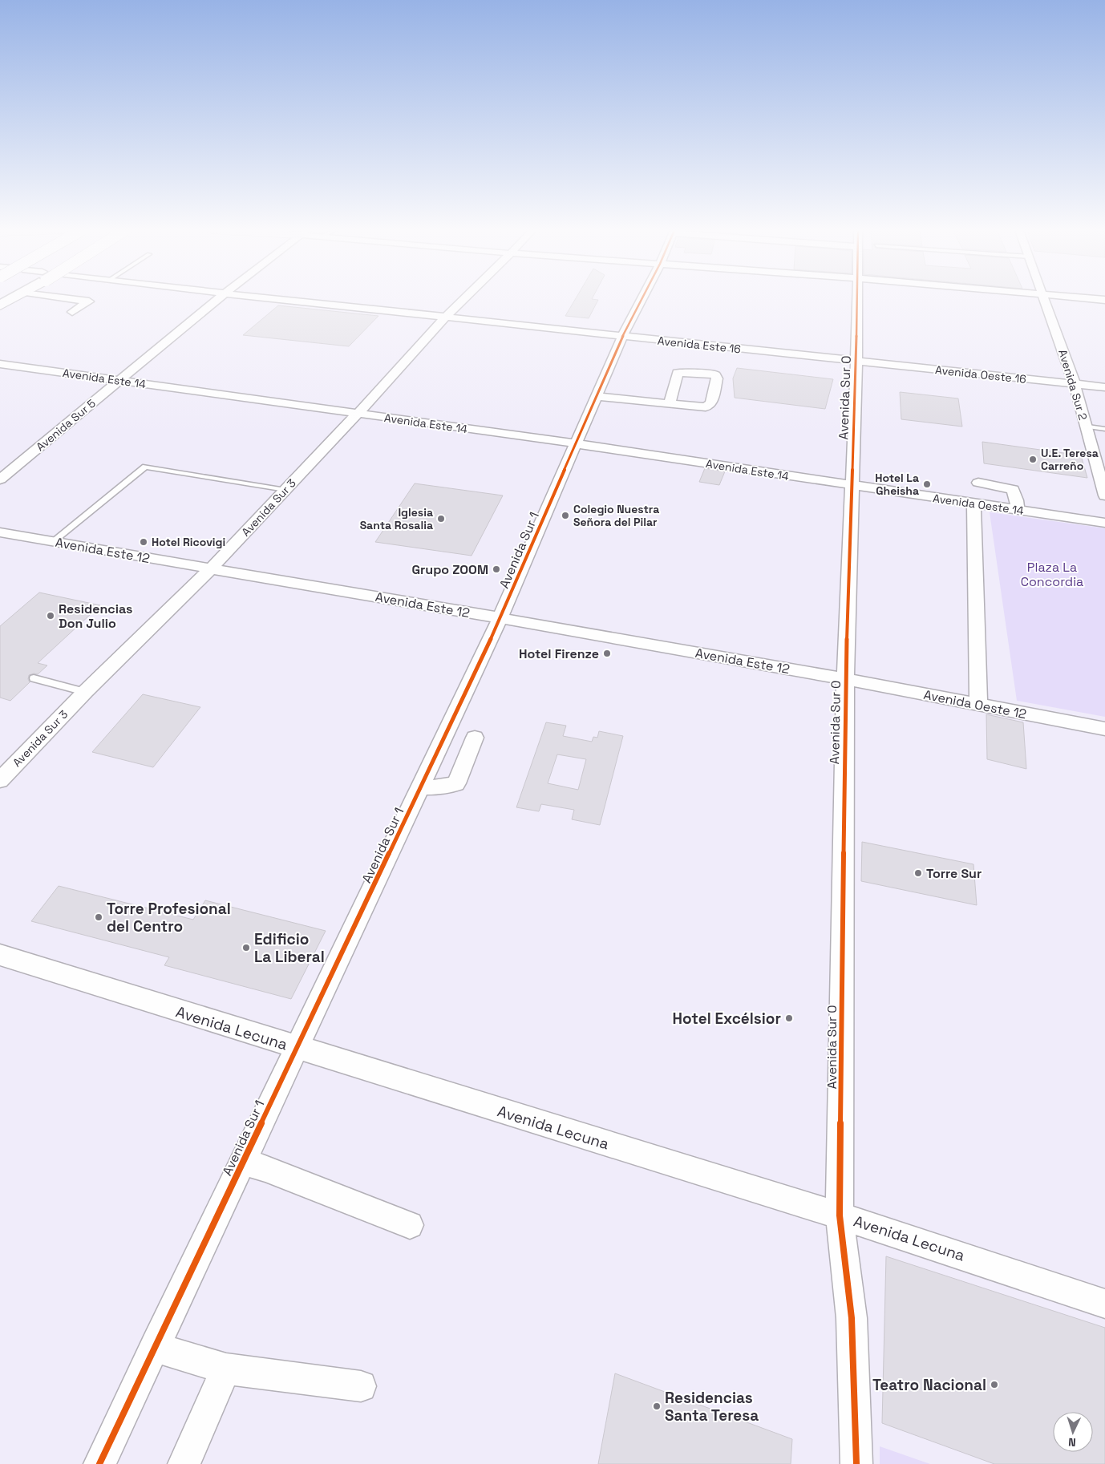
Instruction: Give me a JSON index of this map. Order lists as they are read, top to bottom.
{
  "streets": {
    "street": [
      "Avenida Este 16",
      "Avenida Oeste 16",
      "Avenida Este 14",
      "Avenida Sur 2",
      "Avenida Sur 0",
      "Avenida Sur 5",
      "Avenida Oeste 14",
      "Avenida Sur 3",
      "Avenida Este 12",
      "Avenida Sur 1",
      "Avenida Oeste 12",
      "Avenida Lecuna"
    ]
  },
  "crossings": [
    ["Avenida Este 16", "Avenida Oeste 16"],
    ["Avenida Este 16", "Avenida Sur 0"],
    ["Avenida Este 16", "Avenida Sur 3"],
    ["Avenida Este 16", "Avenida Sur 1"],
    ["Avenida Oeste 16", "Avenida Sur 2"],
    ["Avenida Oeste 16", "Avenida Sur 0"],
    ["Avenida Este 14", "Avenida Sur 0"],
    ["Avenida Este 14", "Avenida Sur 5"],
    ["Avenida Este 14", "Avenida Oeste 14"],
    ["Avenida Este 14", "Avenida Sur 3"],
    ["Avenida Este 14", "Avenida Sur 1"],
    ["Avenida Sur 0", "Avenida Oeste 14"],
    ["Avenida Sur 0", "Avenida Este 12"],
    ["Avenida Sur 0", "Avenida Oeste 12"],
    ["Avenida Sur 0", "Avenida Lecuna"],
    ["Avenida Sur 3", "Avenida Este 12"],
    ["Avenida Este 12", "Avenida Sur 1"],
    ["Avenida Este 12", "Avenida Oeste 12"],
    ["Avenida Sur 1", "Avenida Lecuna"]
  ],
  "parks": ["Plaza La Concordia"],
  "places": [
    "U.E. Teresa Carreño",
    "Hotel La Gheisha",
    "Colegio Nuestra Señora del Pilar",
    "Iglesia Santa Rosalia",
    "Hotel Ricovigi",
    "Grupo ZOOM",
    "Residencias Don Julio",
    "Hotel Firenze",
    "Torre Sur",
    "Torre Profesional del Centro",
    "Edificio La Liberal",
    "Hotel Excélsior",
    "Teatro Nacional",
    "Residencias Santa Teresa"
  ],
  "north": "bottom"
}
